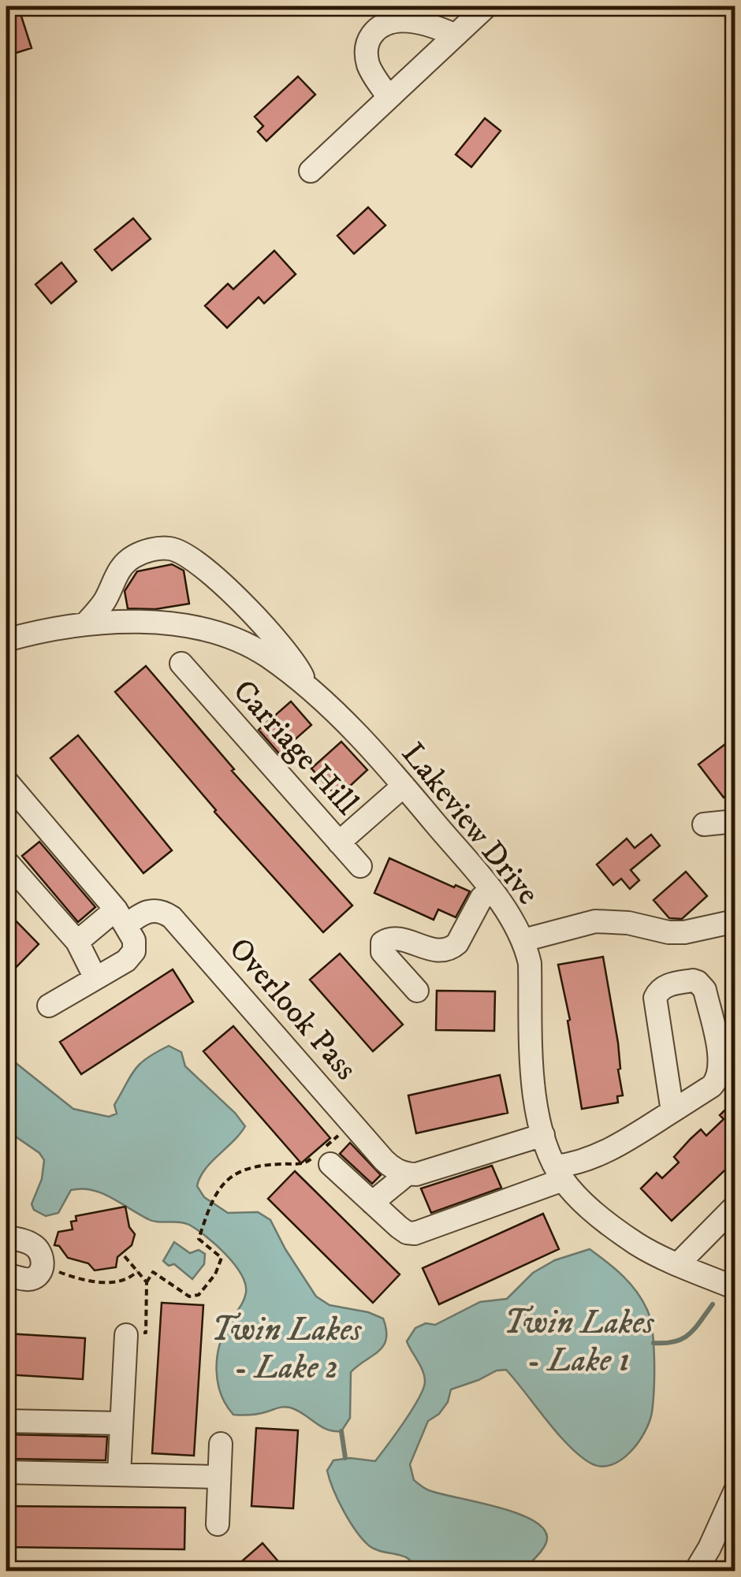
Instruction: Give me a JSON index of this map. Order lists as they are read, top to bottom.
{
  "streets": {
    "street": ["Carriage Hill", "Lakeview Drive", "Overlook Pass"]
  },
  "crossings": [
    ["Carriage Hill", "Lakeview Drive"]
  ],
  "water": ["Twin Lakes - Lake 1", "Twin Lakes - Lake 2"]
}
